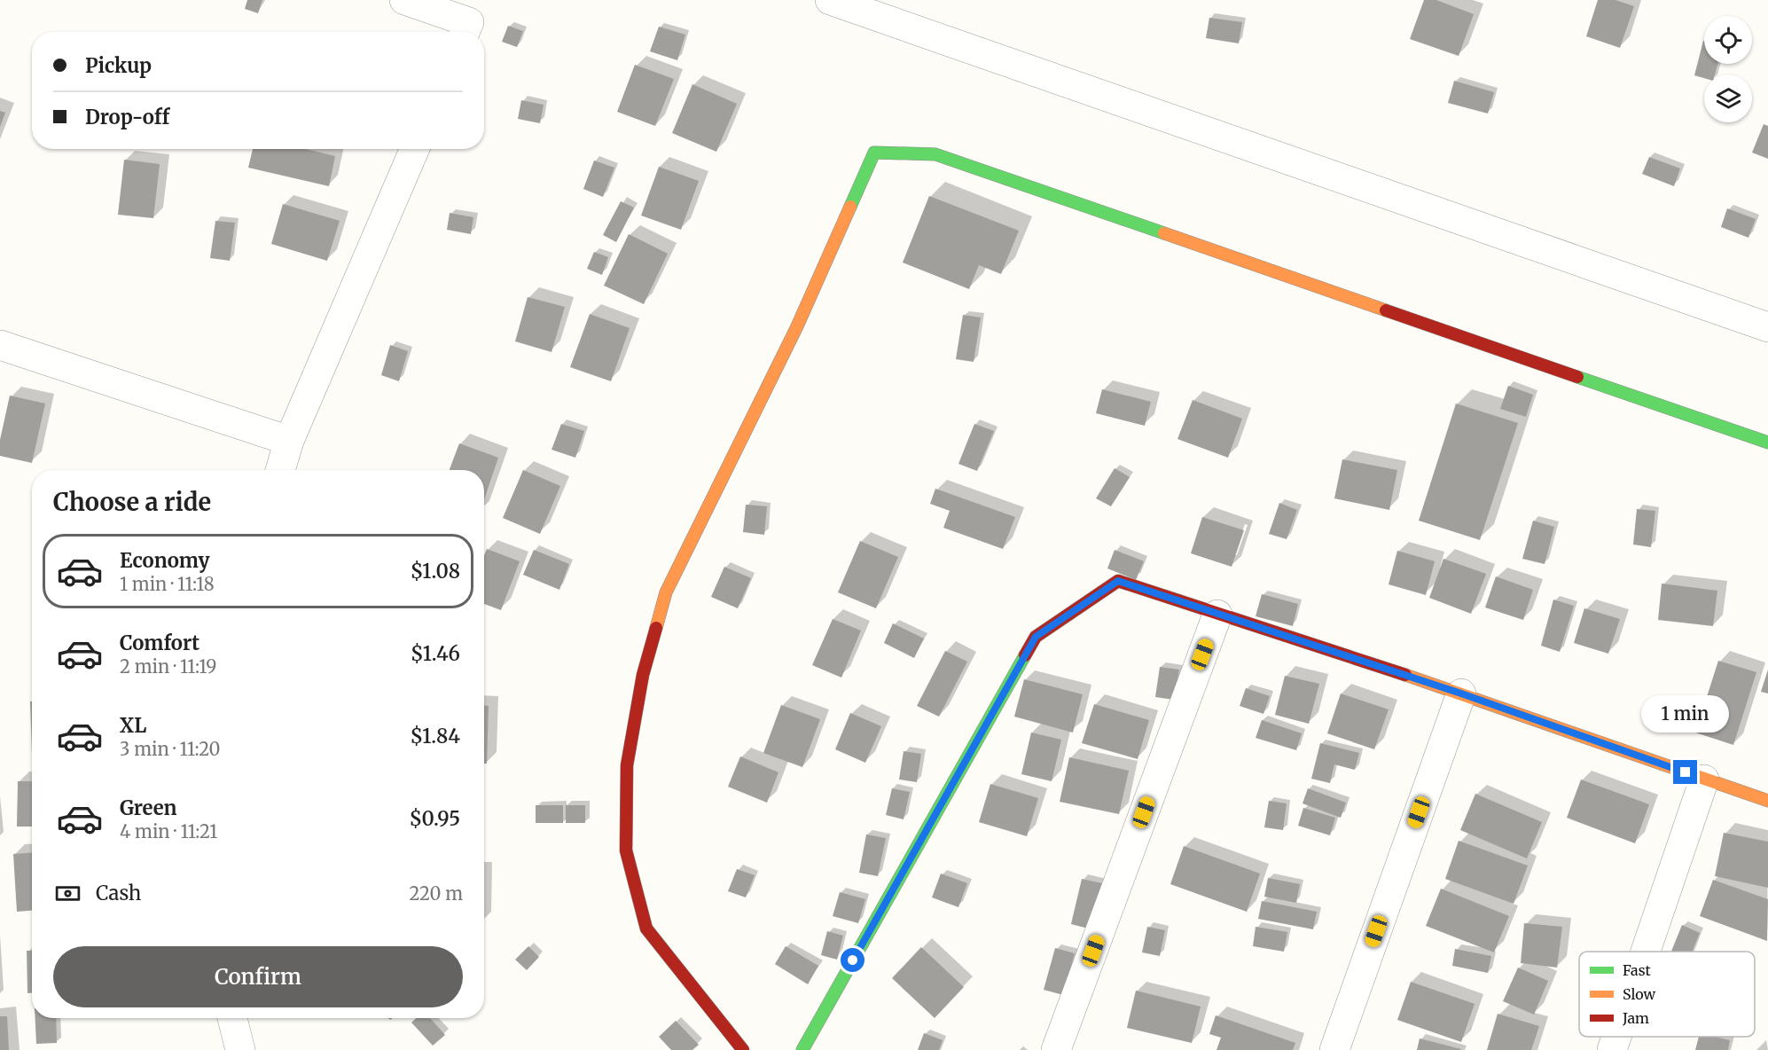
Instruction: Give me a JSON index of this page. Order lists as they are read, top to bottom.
{
  "legend": ["Fast", "Slow", "Jam"],
  "page": {
    "banner": ["Pickup", "Drop-off"],
    "heading": "Choose a ride",
    "list": [
      {
        "name": "Economy",
        "note": "1 min · 11:18",
        "value": "$1.08"
      },
      {
        "name": "Comfort",
        "note": "2 min · 11:19",
        "value": "$1.46"
      },
      {
        "name": "XL",
        "note": "3 min · 11:20",
        "value": "$1.84"
      },
      {
        "name": "Green",
        "note": "4 min · 11:21",
        "value": "$0.95"
      }
    ],
    "bubble": "1 min",
    "pay": ["Cash", "220 m"],
    "buttons": "Confirm"
  }
}
